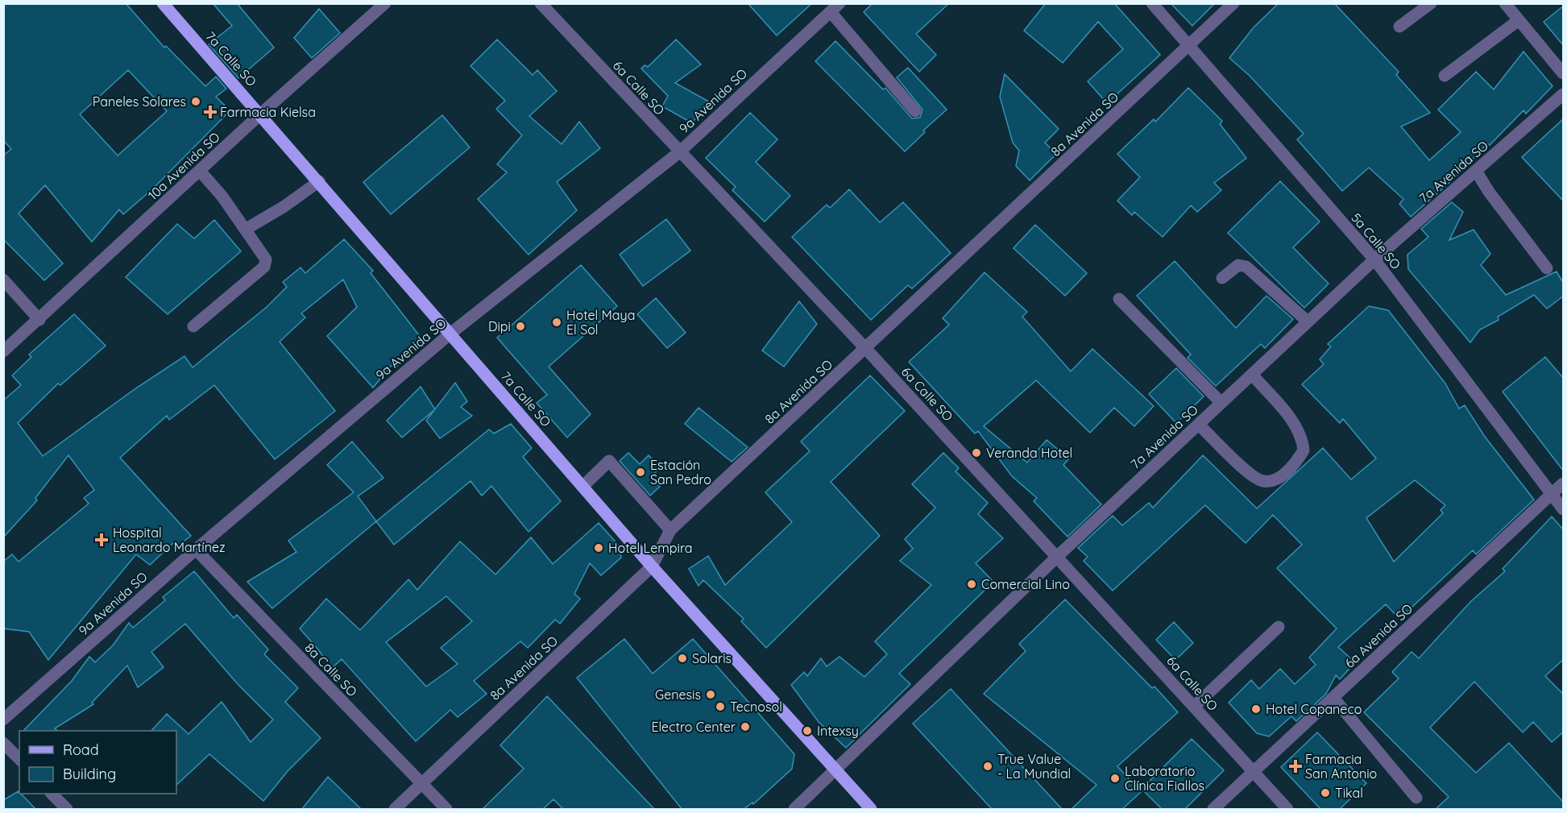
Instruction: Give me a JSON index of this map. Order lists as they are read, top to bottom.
{
  "streets": {
    "main road": ["7a Calle SO"],
    "street": [
      "6a Calle SO",
      "9a Avenida SO",
      "8a Avenida SO",
      "10a Avenida SO",
      "7a Avenida SO",
      "5a Calle SO",
      "6a Avenida SO",
      "8a Calle SO"
    ]
  },
  "crossings": [
    ["7a Calle SO", "9a Avenida SO"],
    ["7a Calle SO", "8a Avenida SO"],
    ["7a Calle SO", "10a Avenida SO"],
    ["7a Calle SO", "7a Avenida SO"],
    ["6a Calle SO", "9a Avenida SO"],
    ["6a Calle SO", "8a Avenida SO"],
    ["6a Calle SO", "7a Avenida SO"],
    ["6a Calle SO", "6a Avenida SO"],
    ["9a Avenida SO", "8a Calle SO"],
    ["8a Avenida SO", "5a Calle SO"],
    ["8a Avenida SO", "8a Calle SO"],
    ["7a Avenida SO", "5a Calle SO"],
    ["5a Calle SO", "6a Avenida SO"]
  ],
  "places": {
    "other": [
      "Paneles Solares",
      "Hotel Maya El Sol",
      "Dipi",
      "Veranda Hotel",
      "Estación San Pedro",
      "Hotel Lempira",
      "Comercial Lino",
      "Solaris",
      "Genesis",
      "Tecnosol",
      "Hotel Copaneco",
      "Electro Center",
      "Intexsy",
      "True Value - La Mundial",
      "Laboratorio Clínica Fiallos",
      "Tikal"
    ],
    "health": ["Farmacia Kielsa", "Hospital Leonardo Martínez", "Farmacia San Antonio"]
  },
  "legend": ["Road", "Building"]
}
